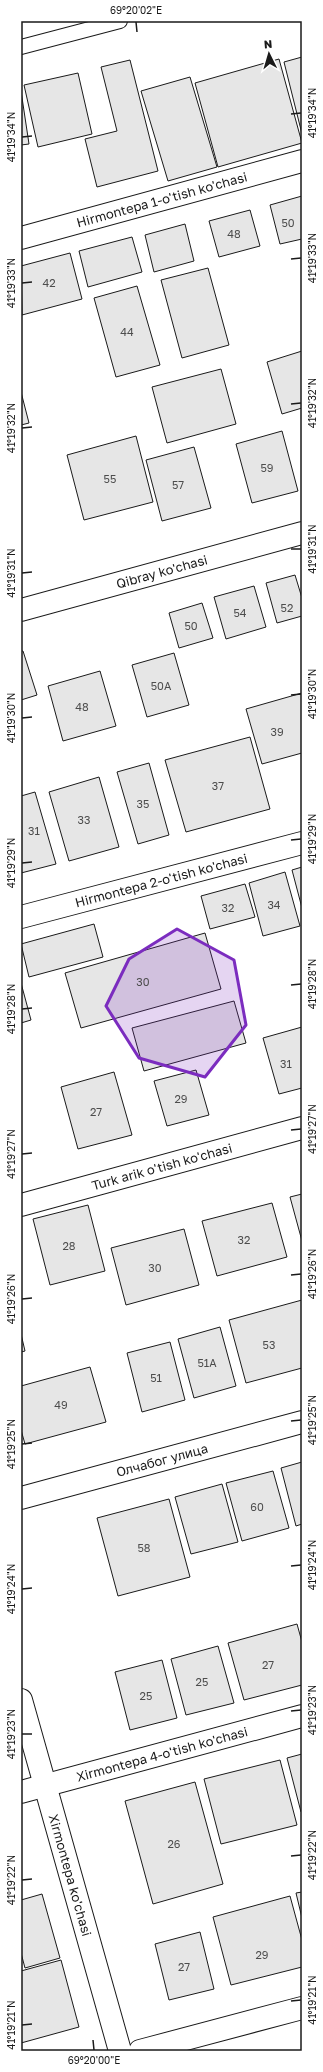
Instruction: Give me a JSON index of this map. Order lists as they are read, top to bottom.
{
  "streets": {
    "street": [
      "Hirmontepa 1-o'tish ko'chasi",
      "Qibray ko'chasi",
      "Hirmontepa 2-o'tish ko'chasi",
      "Turk arik o'tish ko'chasi",
      "Олчабог улица",
      "Xirmontepa 4-o'tish ko'chasi",
      "Xirmontepa ko'chasi"
    ]
  },
  "crossings": [
    ["Xirmontepa 4-o'tish ko'chasi", "Xirmontepa ko'chasi"]
  ],
  "house_numbers": [
    "50",
    "48",
    "42",
    "44",
    "59",
    "55",
    "57",
    "52",
    "54",
    "50",
    "50A",
    "48",
    "39",
    "37",
    "35",
    "33",
    "31",
    "34",
    "32",
    "30",
    "31",
    "29",
    "27",
    "32",
    "28",
    "30",
    "53",
    "51A",
    "51",
    "49",
    "60",
    "58",
    "27",
    "25",
    "25",
    "26",
    "29",
    "27"
  ],
  "north": "top",
  "coordinates": [
    "69°20'02\"E",
    "41°19'34\"N",
    "41°19'33\"N",
    "41°19'32\"N",
    "41°19'31\"N",
    "41°19'30\"N",
    "41°19'29\"N",
    "41°19'28\"N",
    "41°19'27\"N",
    "41°19'26\"N",
    "41°19'25\"N",
    "41°19'24\"N",
    "41°19'23\"N",
    "41°19'22\"N",
    "41°19'21\"N",
    "69°20'00\"E"
  ]
}
